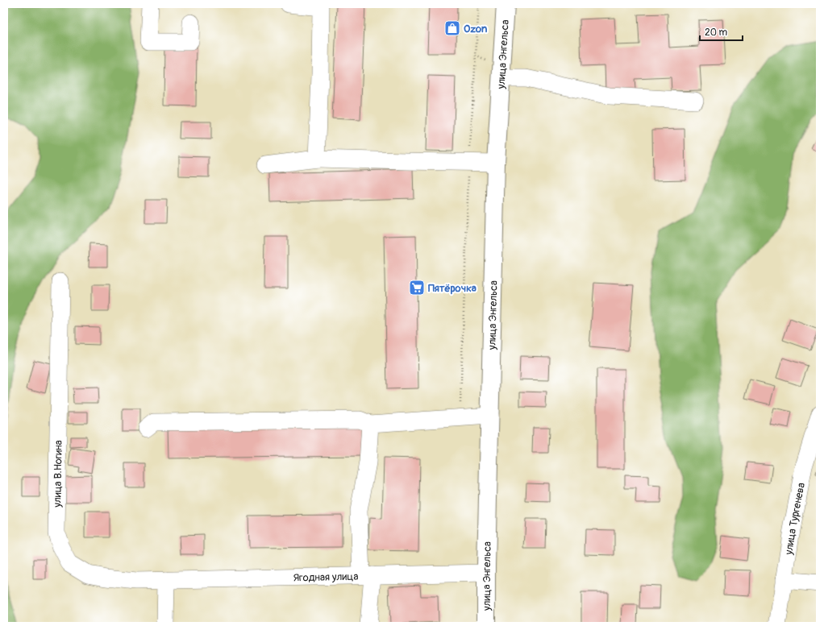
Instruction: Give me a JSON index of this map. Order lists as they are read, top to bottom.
{
  "streets": {
    "main road": ["улица Энгельса"],
    "street": ["улица В.Ногина", "улица Тургенева", "Ягодная улица"]
  },
  "crossings": [
    ["улица Энгельса", "Ягодная улица"],
    ["улица В.Ногина", "Ягодная улица"]
  ],
  "places": {
    "shop": ["Ozon"],
    "supermarket": ["Пятёрочка"]
  },
  "scale_bar": "20 m"
}
